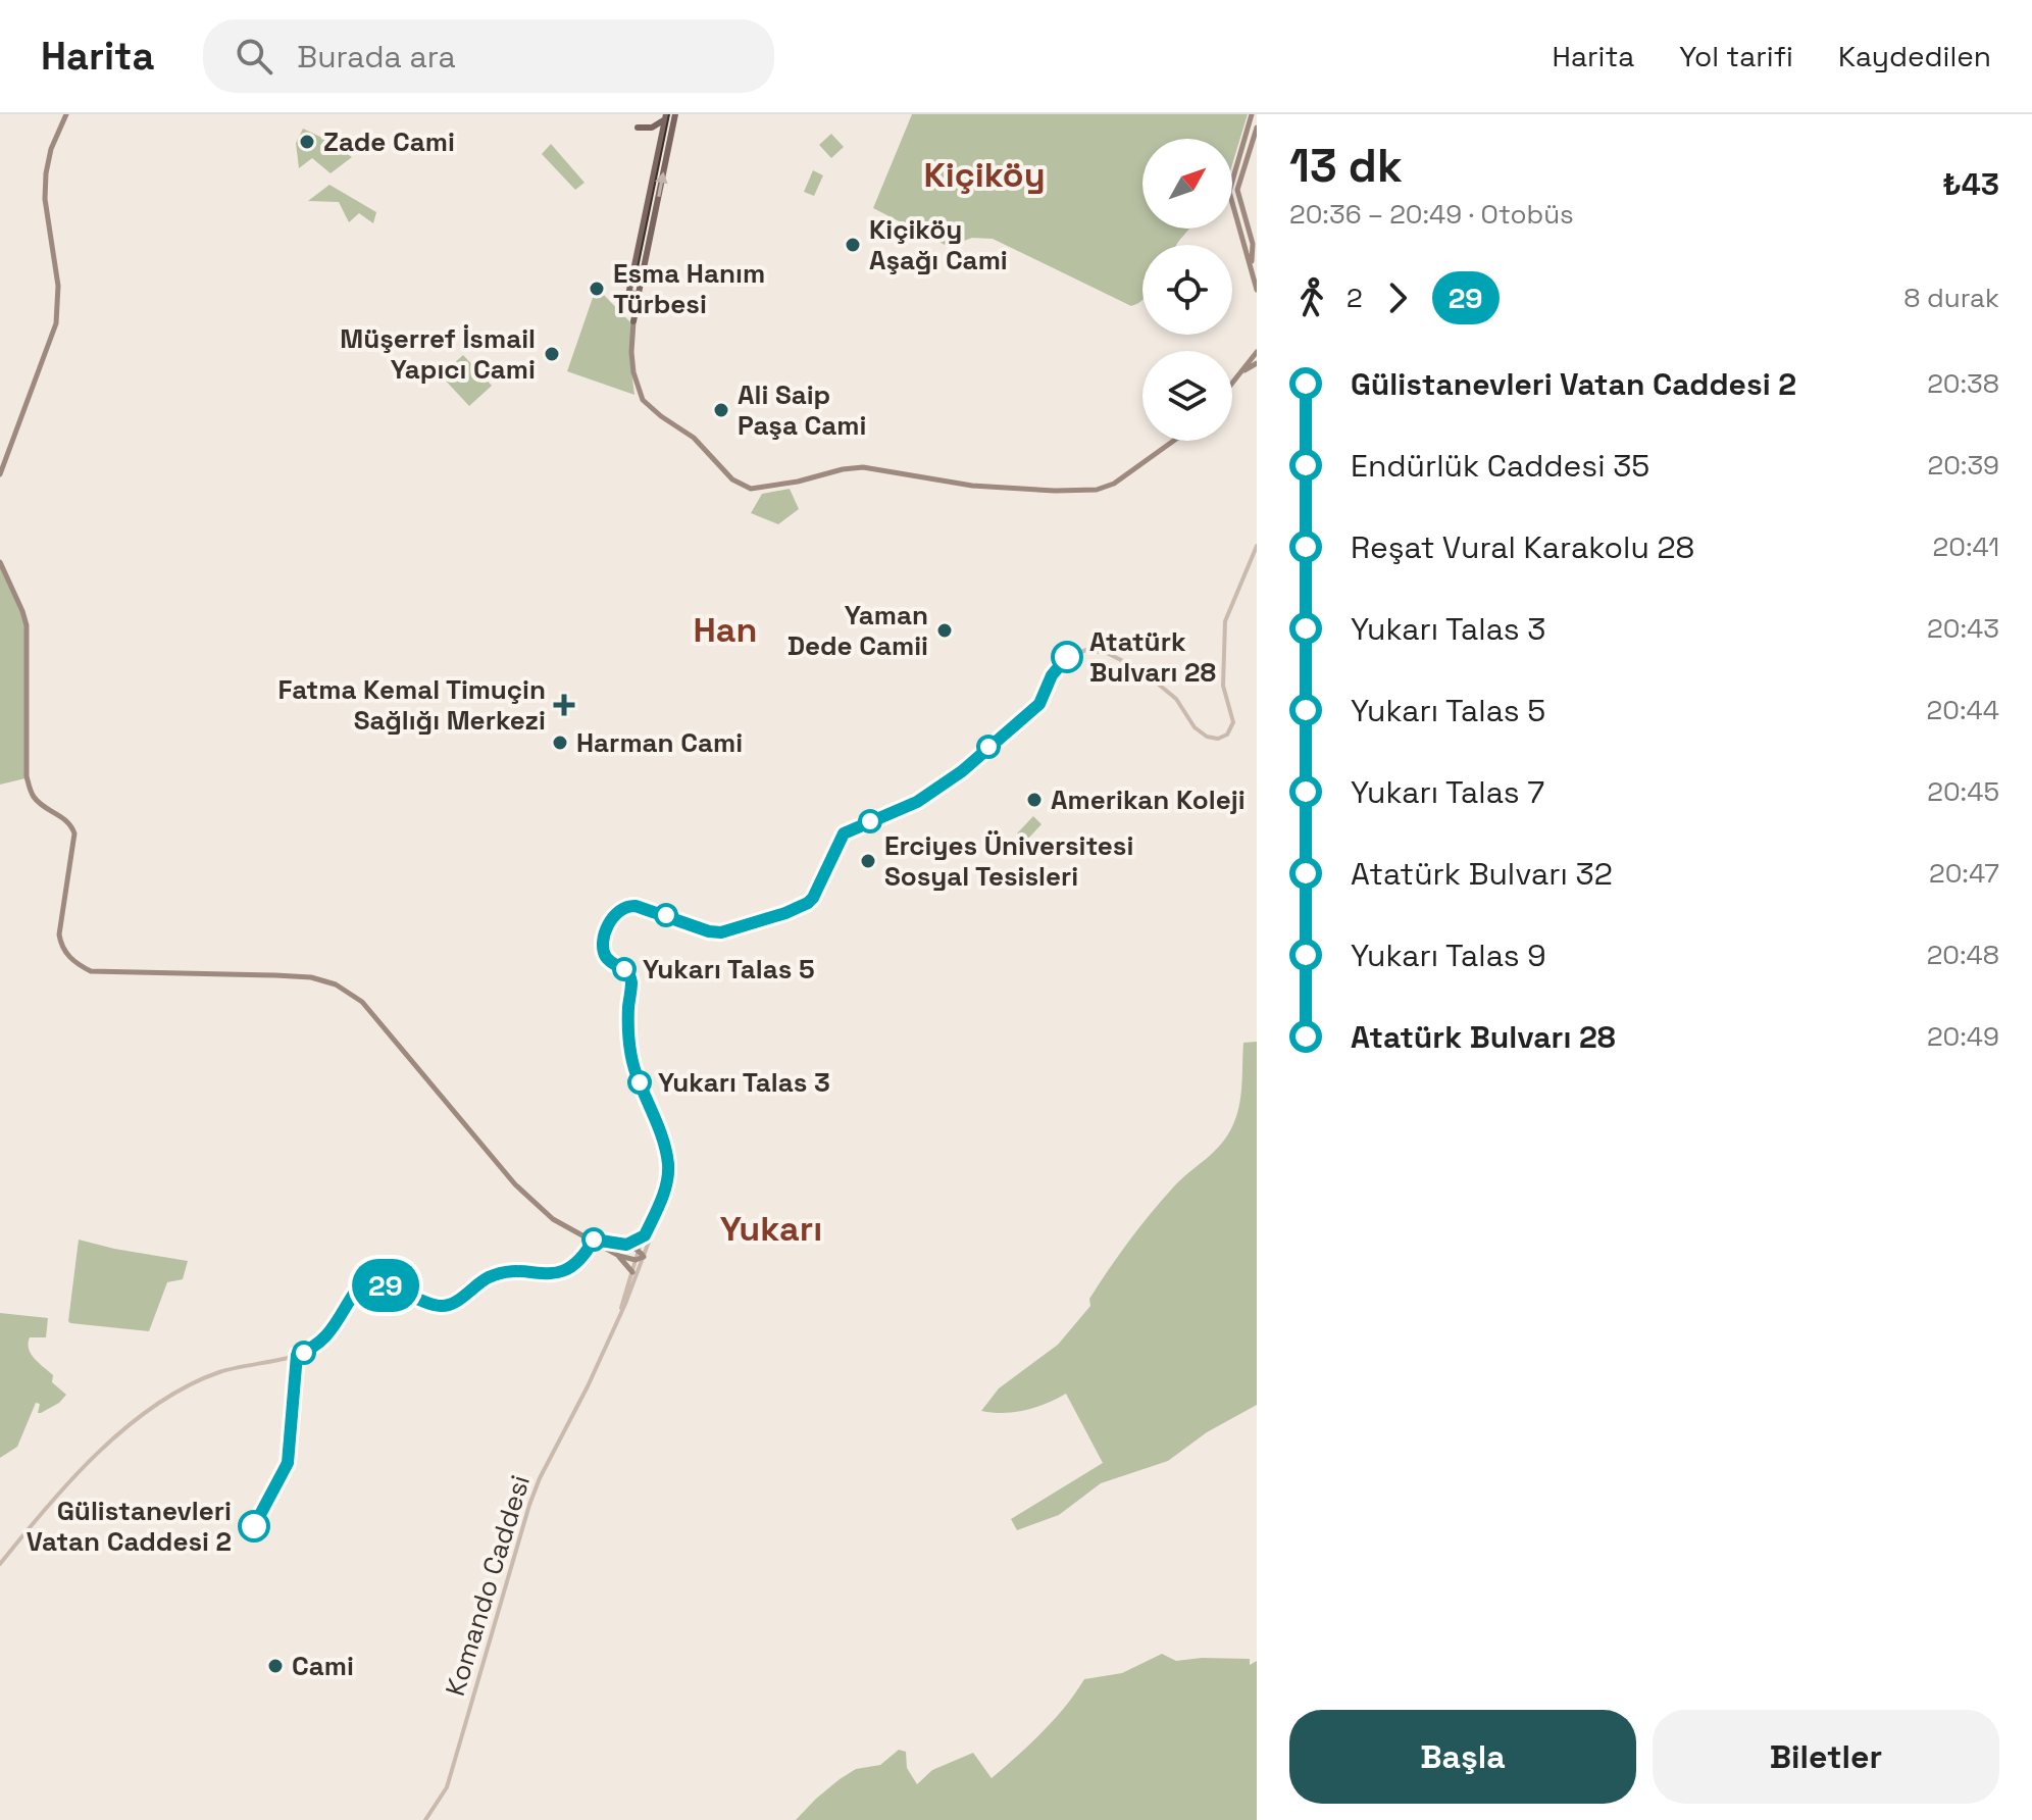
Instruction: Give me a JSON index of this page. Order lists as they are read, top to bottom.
{
  "streets": {
    "street": ["Komando Caddesi"]
  },
  "districts": ["Kiçiköy", "Han", "Yukarı"],
  "places": {
    "other": [
      "Zade Cami",
      "Kiçiköy Aşağı Cami",
      "Esma Hanım Türbesi",
      "Müşerref İsmail Yapıcı Cami",
      "Ali Saip Paşa Cami",
      "Yaman Dede Camii",
      "Atatürk Bulvarı 28",
      "Harman Cami",
      "Amerikan Koleji",
      "Erciyes Üniversitesi Sosyal Tesisleri",
      "Yukarı Talas 5",
      "Yukarı Talas 3",
      "Gülistanevleri Vatan Caddesi 2",
      "Cami"
    ],
    "health": ["Fatma Kemal Timuçin Sağlığı Merkezi"]
  },
  "lines": ["bus line 29"],
  "north": "top right",
  "page": {
    "header": "Harita",
    "search": "Burada ara",
    "nav": ["Harita", "Yol tarifi", "Kaydedilen"],
    "on_map": "29",
    "heading": ["13 dk", "20:36 – 20:49 · Otobüs", "₺43"],
    "legs": ["2", "29", "8 durak"],
    "list": [
      {
        "name": "Gülistanevleri Vatan Caddesi 2",
        "value": "20:38"
      },
      {
        "name": "Endürlük Caddesi 35",
        "value": "20:39"
      },
      {
        "name": "Reşat Vural Karakolu 28",
        "value": "20:41"
      },
      {
        "name": "Yukarı Talas 3",
        "value": "20:43"
      },
      {
        "name": "Yukarı Talas 5",
        "value": "20:44"
      },
      {
        "name": "Yukarı Talas 7",
        "value": "20:45"
      },
      {
        "name": "Atatürk Bulvarı 32",
        "value": "20:47"
      },
      {
        "name": "Yukarı Talas 9",
        "value": "20:48"
      },
      {
        "name": "Atatürk Bulvarı 28",
        "value": "20:49"
      }
    ],
    "buttons": ["Başla", "Biletler"]
  }
}
